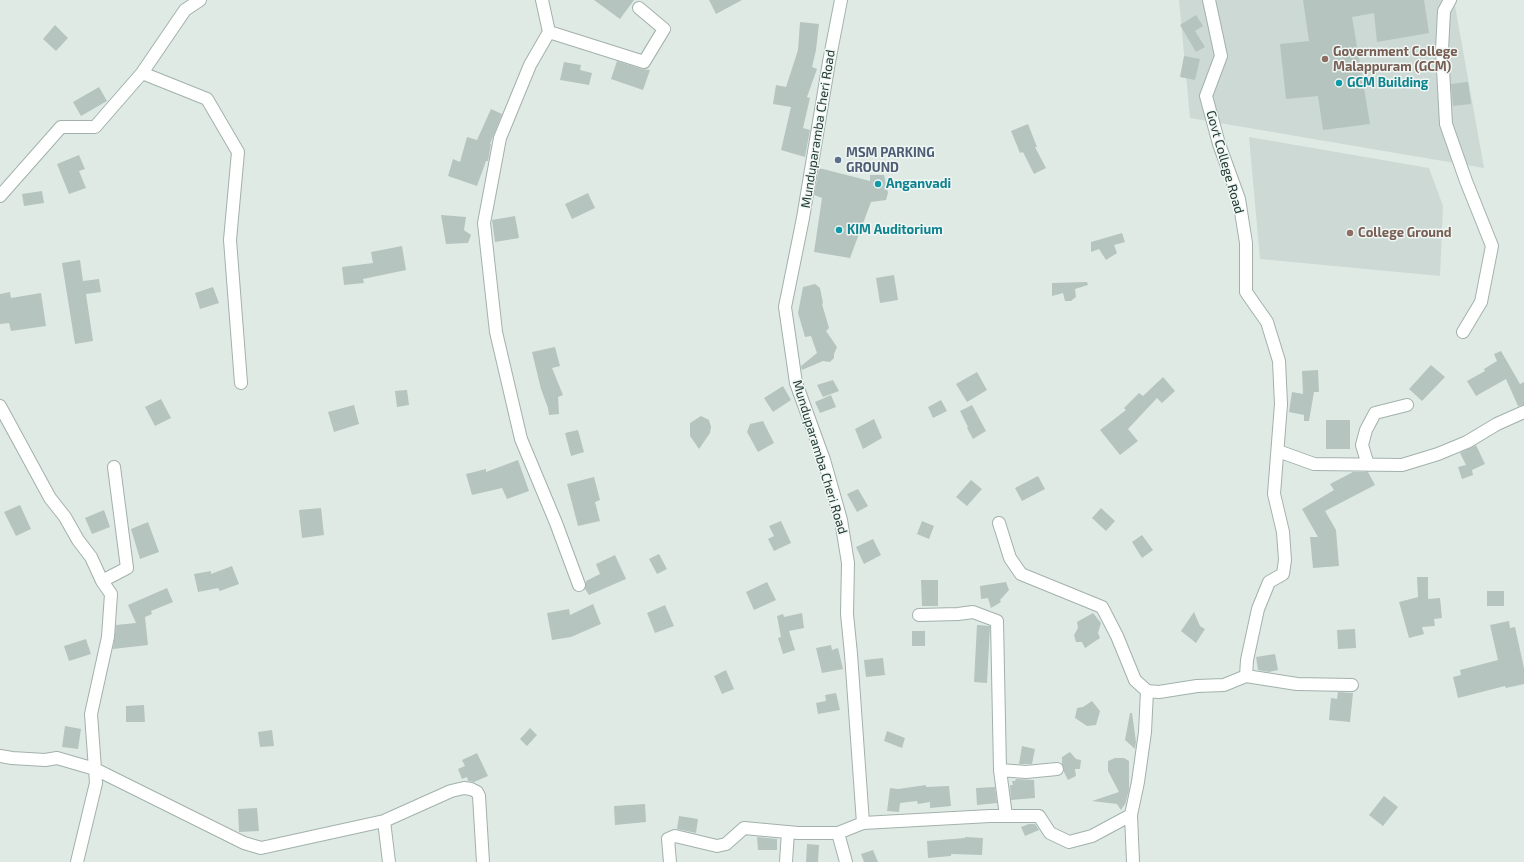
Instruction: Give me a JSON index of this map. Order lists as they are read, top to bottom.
{
  "streets": {
    "street": ["Munduparamba Cheri Road", "Govt College Road"]
  },
  "places": [
    "Government College Malappuram (GCM)",
    "GCM Building",
    "MSM PARKING GROUND",
    "Anganvadi",
    "KIM Auditorium",
    "College Ground"
  ]
}
